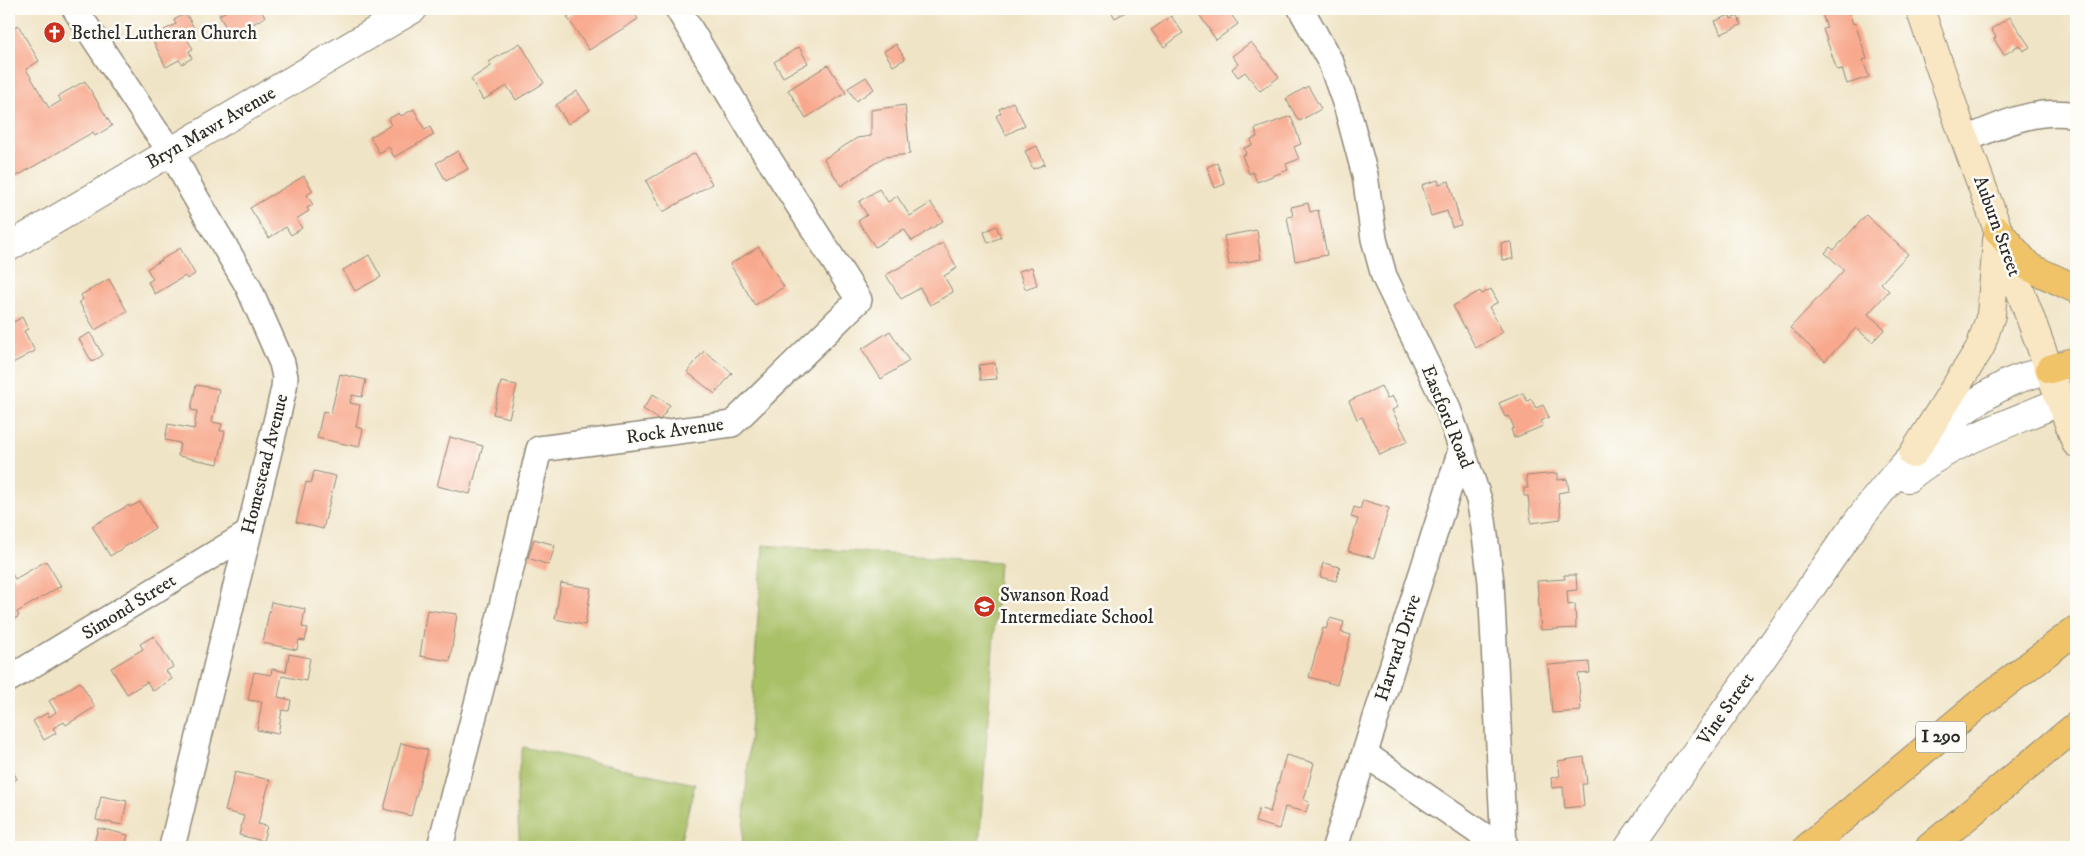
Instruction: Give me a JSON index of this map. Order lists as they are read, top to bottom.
{
  "streets": {
    "highway": ["I 290"],
    "main road": ["Auburn Street"],
    "street": [
      "Bryn Mawr Avenue",
      "Eastford Road",
      "Rock Avenue",
      "Homestead Avenue",
      "Simond Street",
      "Harvard Drive",
      "Vine Street"
    ]
  },
  "crossings": [
    ["Bryn Mawr Avenue", "Homestead Avenue"],
    ["Auburn Street", "Vine Street"],
    ["Eastford Road", "Harvard Drive"],
    ["Homestead Avenue", "Simond Street"]
  ],
  "places": {
    "church": ["Bethel Lutheran Church"],
    "school or university": ["Swanson Road Intermediate School"]
  }
}
